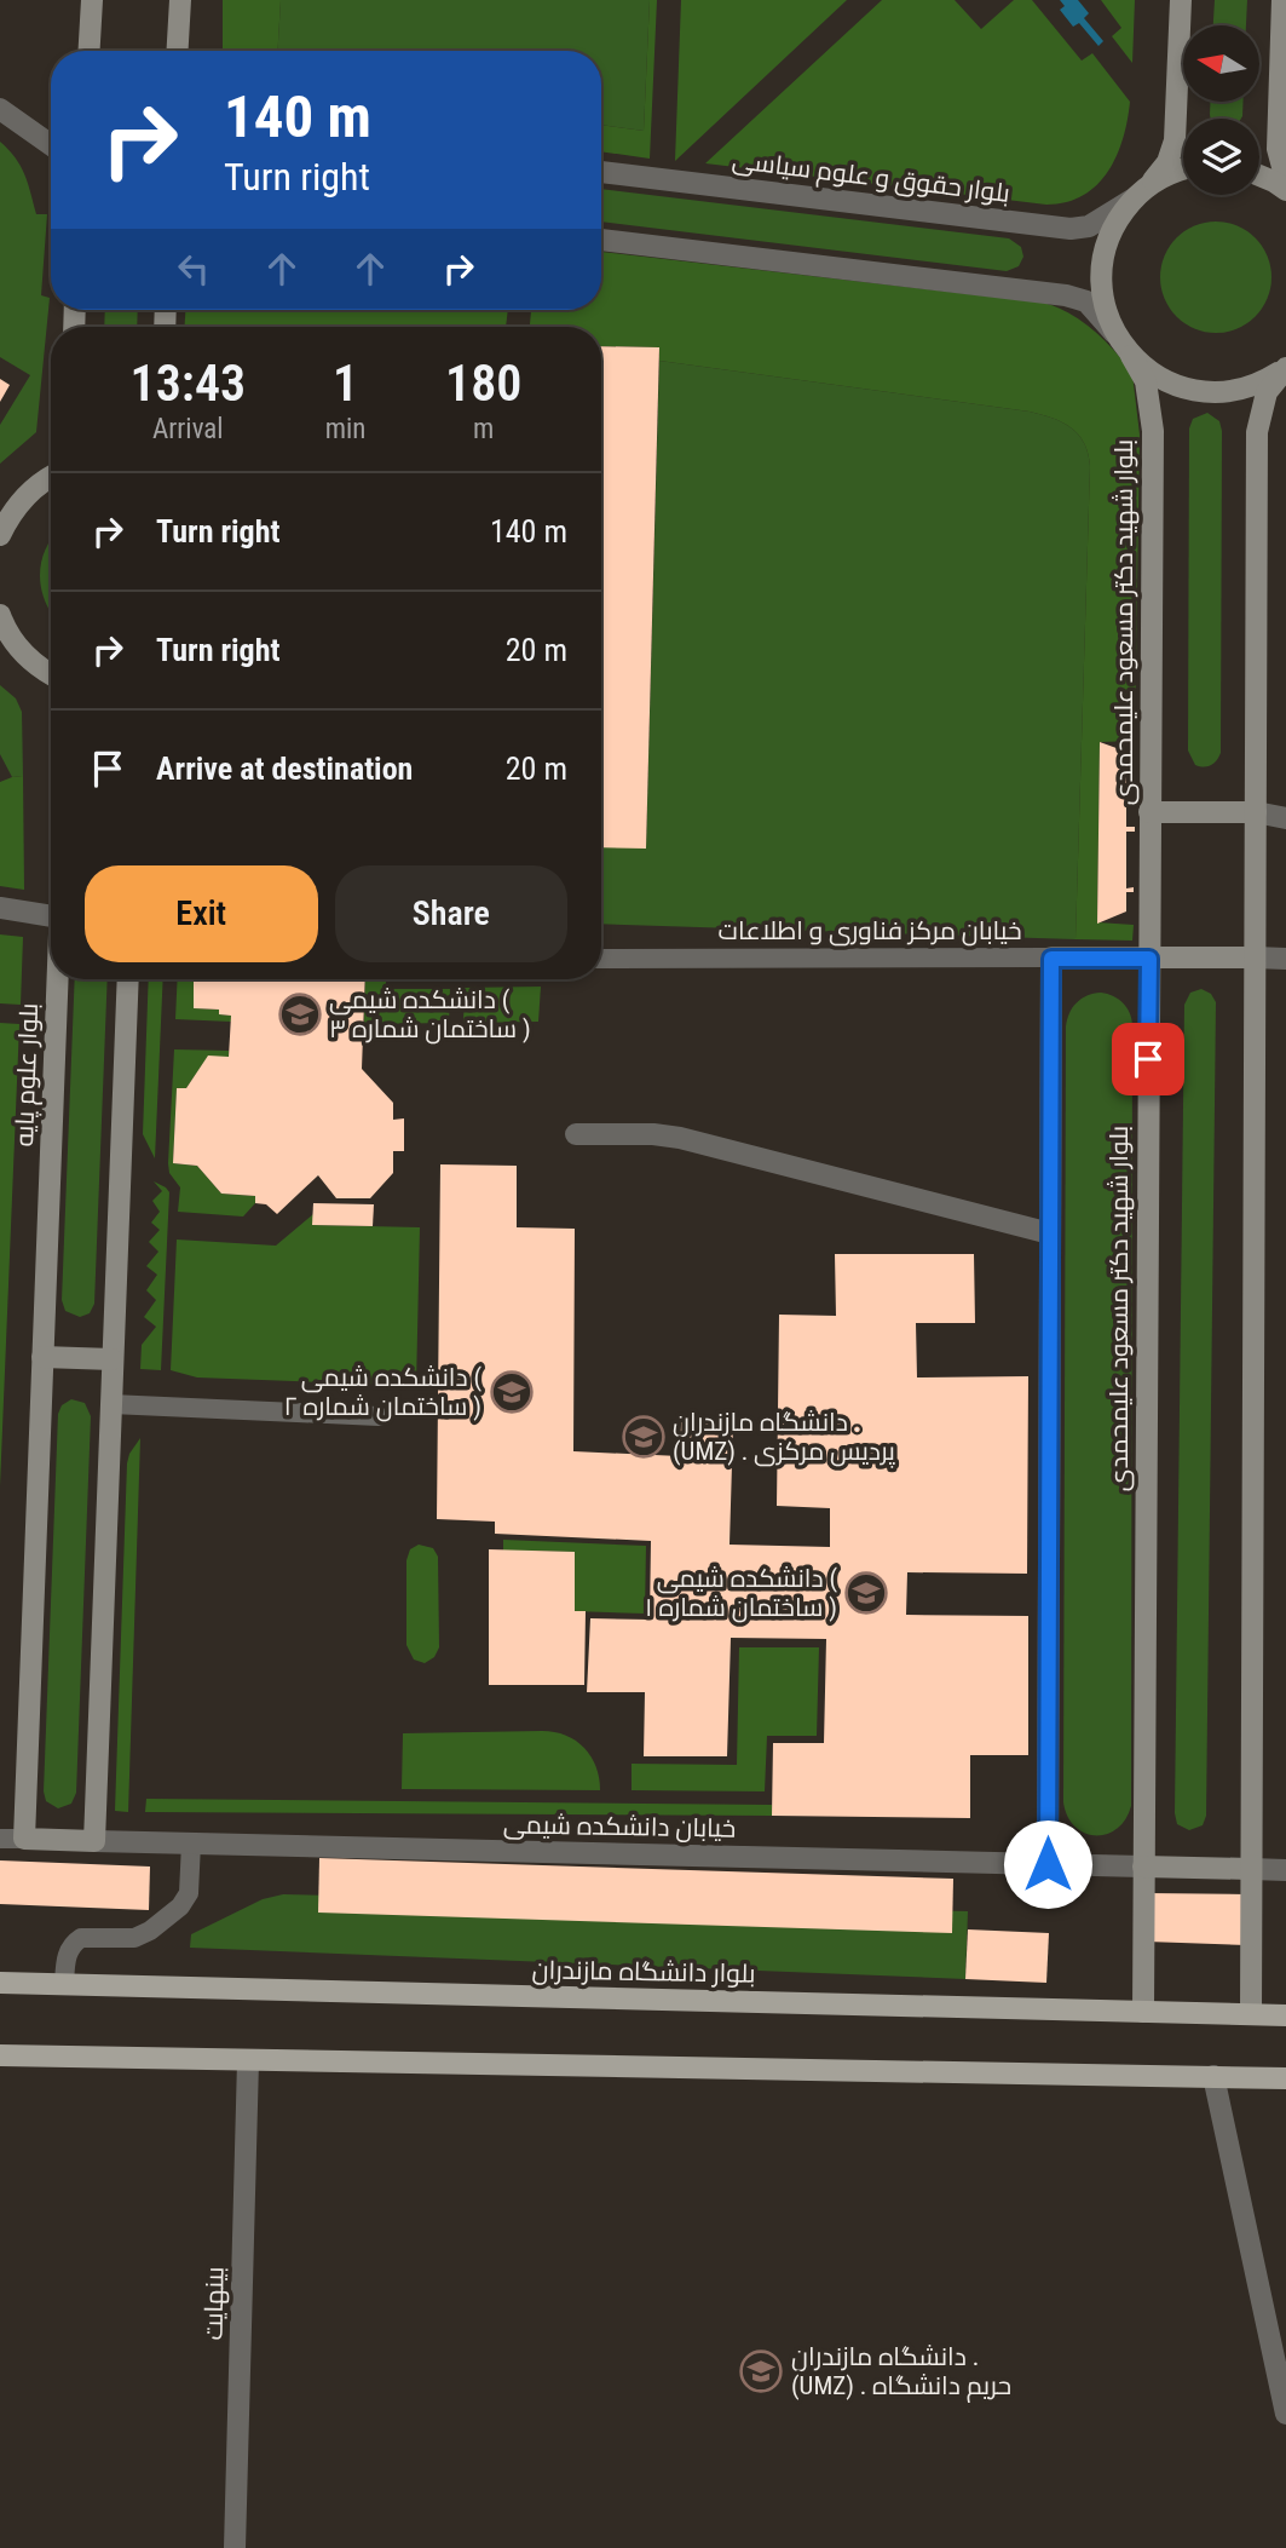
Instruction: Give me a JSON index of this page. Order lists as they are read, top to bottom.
{
  "streets": {
    "main road": ["بلوار شهید دکتر مسعود علیمحمدی", "بلوار علوم پایه", "بلوار دانشگاه مازندران"],
    "street": [
      "بلوار حقوق و علوم سیاسی",
      "خیابان مرکز فناوری و اطلاعات",
      "خیابان دانشکده شیمی",
      "بینهایت"
    ]
  },
  "crossings": [
    ["بلوار شهید دکتر مسعود علیمحمدی", "خیابان مرکز فناوری و اطلاعات"],
    ["بلوار شهید دکتر مسعود علیمحمدی", "خیابان دانشکده شیمی"],
    ["بلوار شهید دکتر مسعود علیمحمدی", "بلوار دانشگاه مازندران"]
  ],
  "places": {
    "school or university": [
      "دانشکده شیمی ( ساختمان شماره ۳ )",
      "دانشکده شیمی ( ساختمان شماره ۲ )",
      "دانشگاه مازندران . (UMZ) . پردیس مرکزی",
      "دانشکده شیمی ( ساختمان شماره ۱ )",
      "دانشگاه مازندران . (UMZ) . حریم دانشگاه"
    ]
  },
  "north": "left",
  "page": {
    "turn": ["140 m", "Turn right"],
    "eta": [
      "13:43",
      "Arrival",
      "1",
      "min",
      "180",
      "m"
    ],
    "list": [
      {
        "name": "Turn right",
        "value": "140 m"
      },
      {
        "name": "Turn right",
        "value": "20 m"
      },
      {
        "name": "Arrive at destination",
        "value": "20 m"
      }
    ],
    "buttons": ["Exit", "Share"]
  }
}
